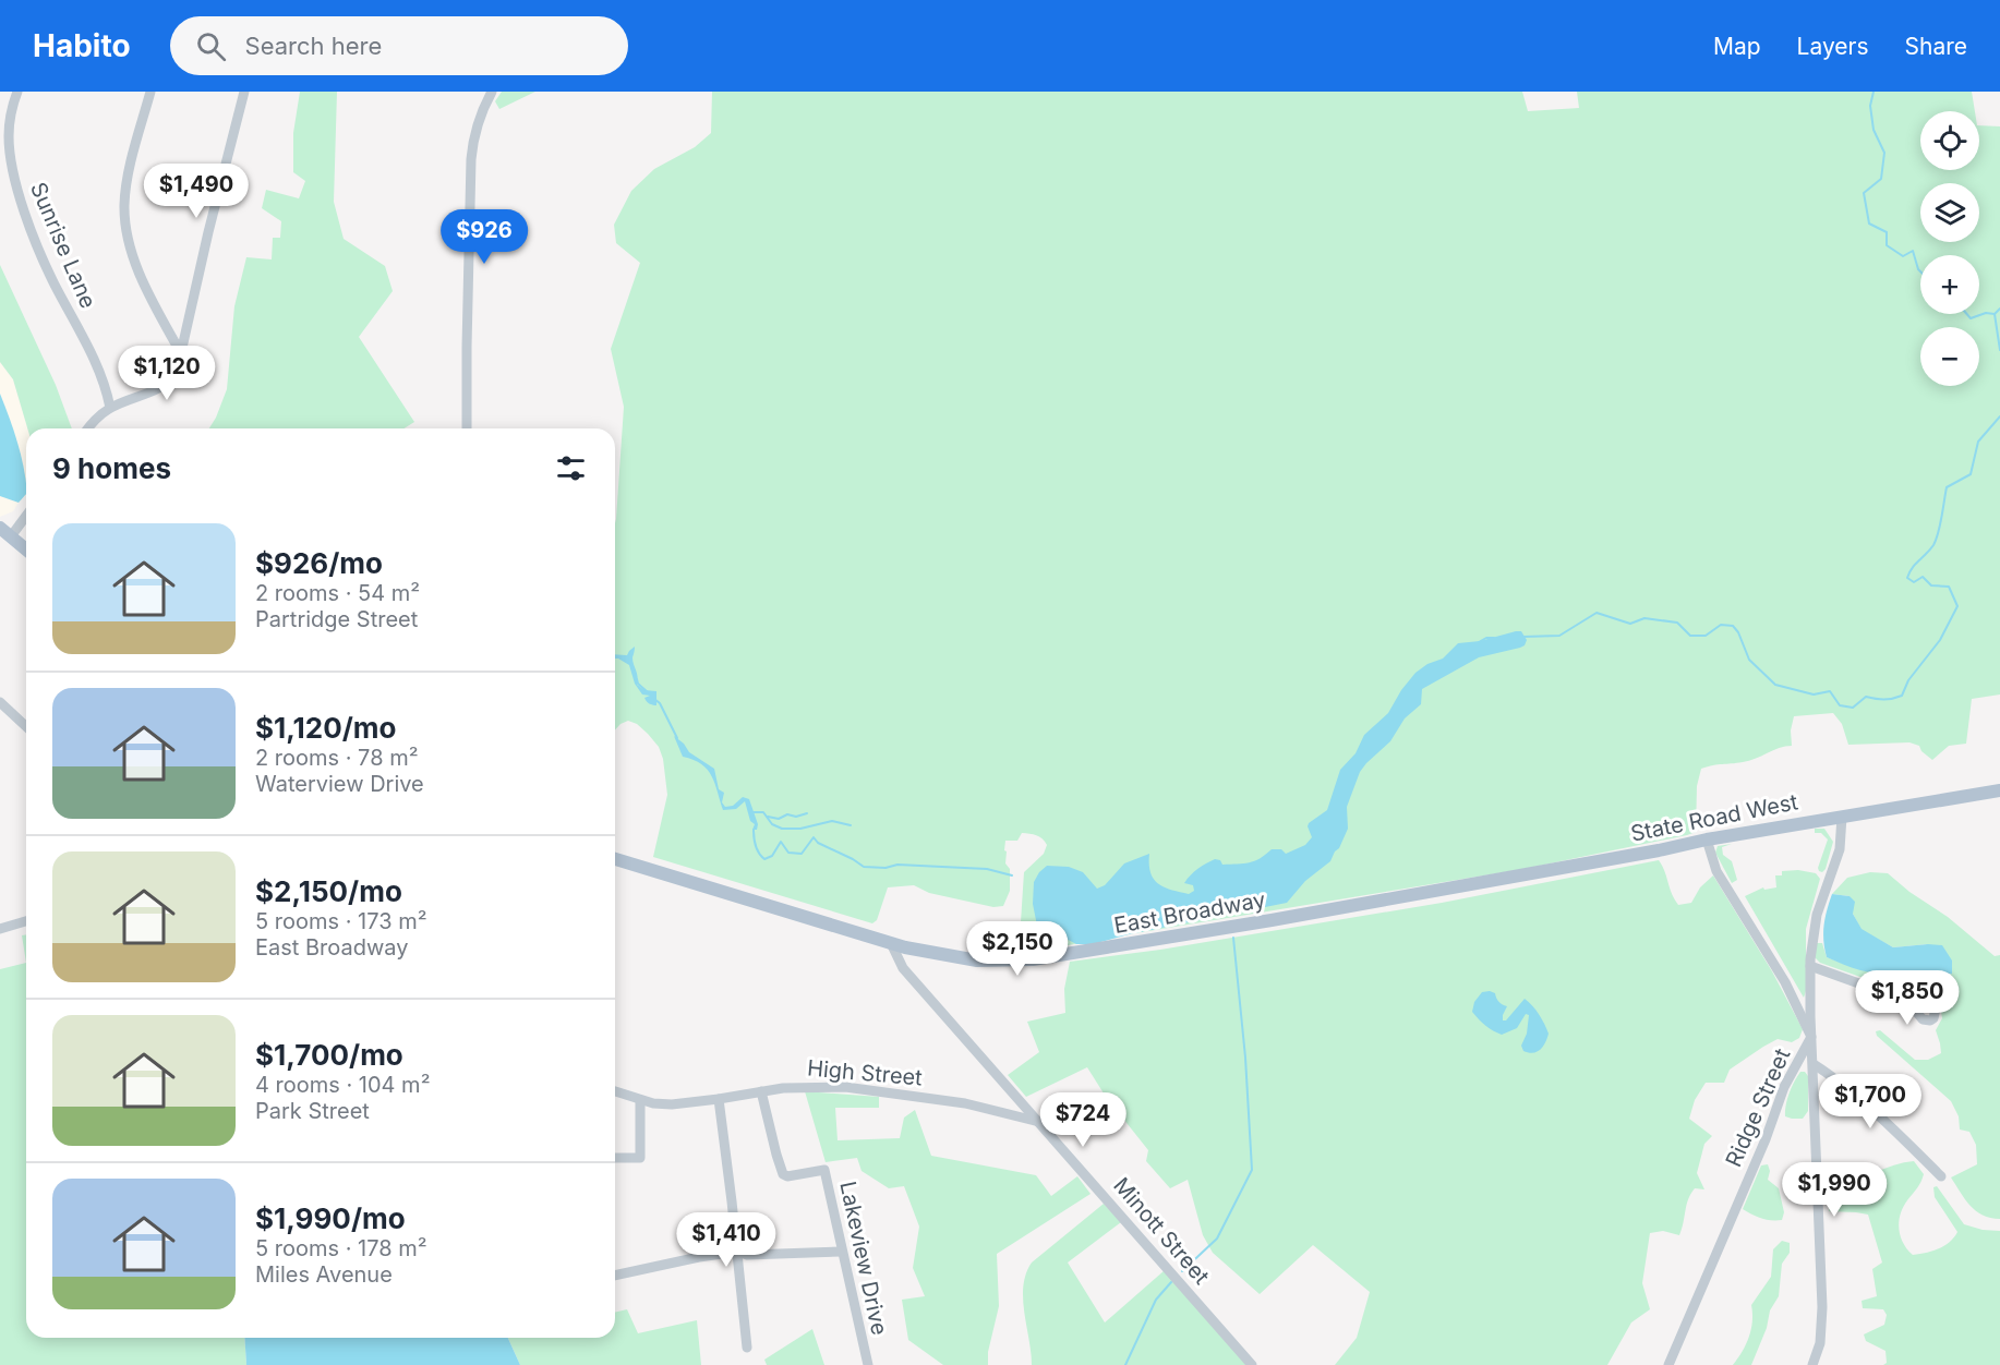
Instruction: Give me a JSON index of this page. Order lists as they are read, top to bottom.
{
  "streets": {
    "main road": ["State Road West", "East Broadway"],
    "street": [
      "Sunrise Lane",
      "High Street",
      "Ridge Street",
      "Minott Street",
      "Lakeview Drive"
    ]
  },
  "crossings": [
    ["State Road West", "East Broadway"],
    ["State Road West", "Ridge Street"],
    ["East Broadway", "Minott Street"],
    ["High Street", "Minott Street"],
    ["High Street", "Lakeview Drive"]
  ],
  "page": {
    "header": "Habito",
    "search": "Search here",
    "nav": ["Map", "Layers", "Share"],
    "map_buttons": ["+", "−"],
    "price": [
      "$1,490",
      "$926",
      "$1,120",
      "$2,150",
      "$1,850",
      "$1,700",
      "$724",
      "$1,990",
      "$1,410"
    ],
    "heading": "9 homes",
    "list": [
      {
        "name": "$926/mo",
        "note": "2 rooms · 54 m² · Partridge Street"
      },
      {
        "name": "$1,120/mo",
        "note": "2 rooms · 78 m² · Waterview Drive"
      },
      {
        "name": "$2,150/mo",
        "note": "5 rooms · 173 m² · East Broadway"
      },
      {
        "name": "$1,700/mo",
        "note": "4 rooms · 104 m² · Park Street"
      },
      {
        "name": "$1,990/mo",
        "note": "5 rooms · 178 m² · Miles Avenue"
      }
    ]
  }
}
